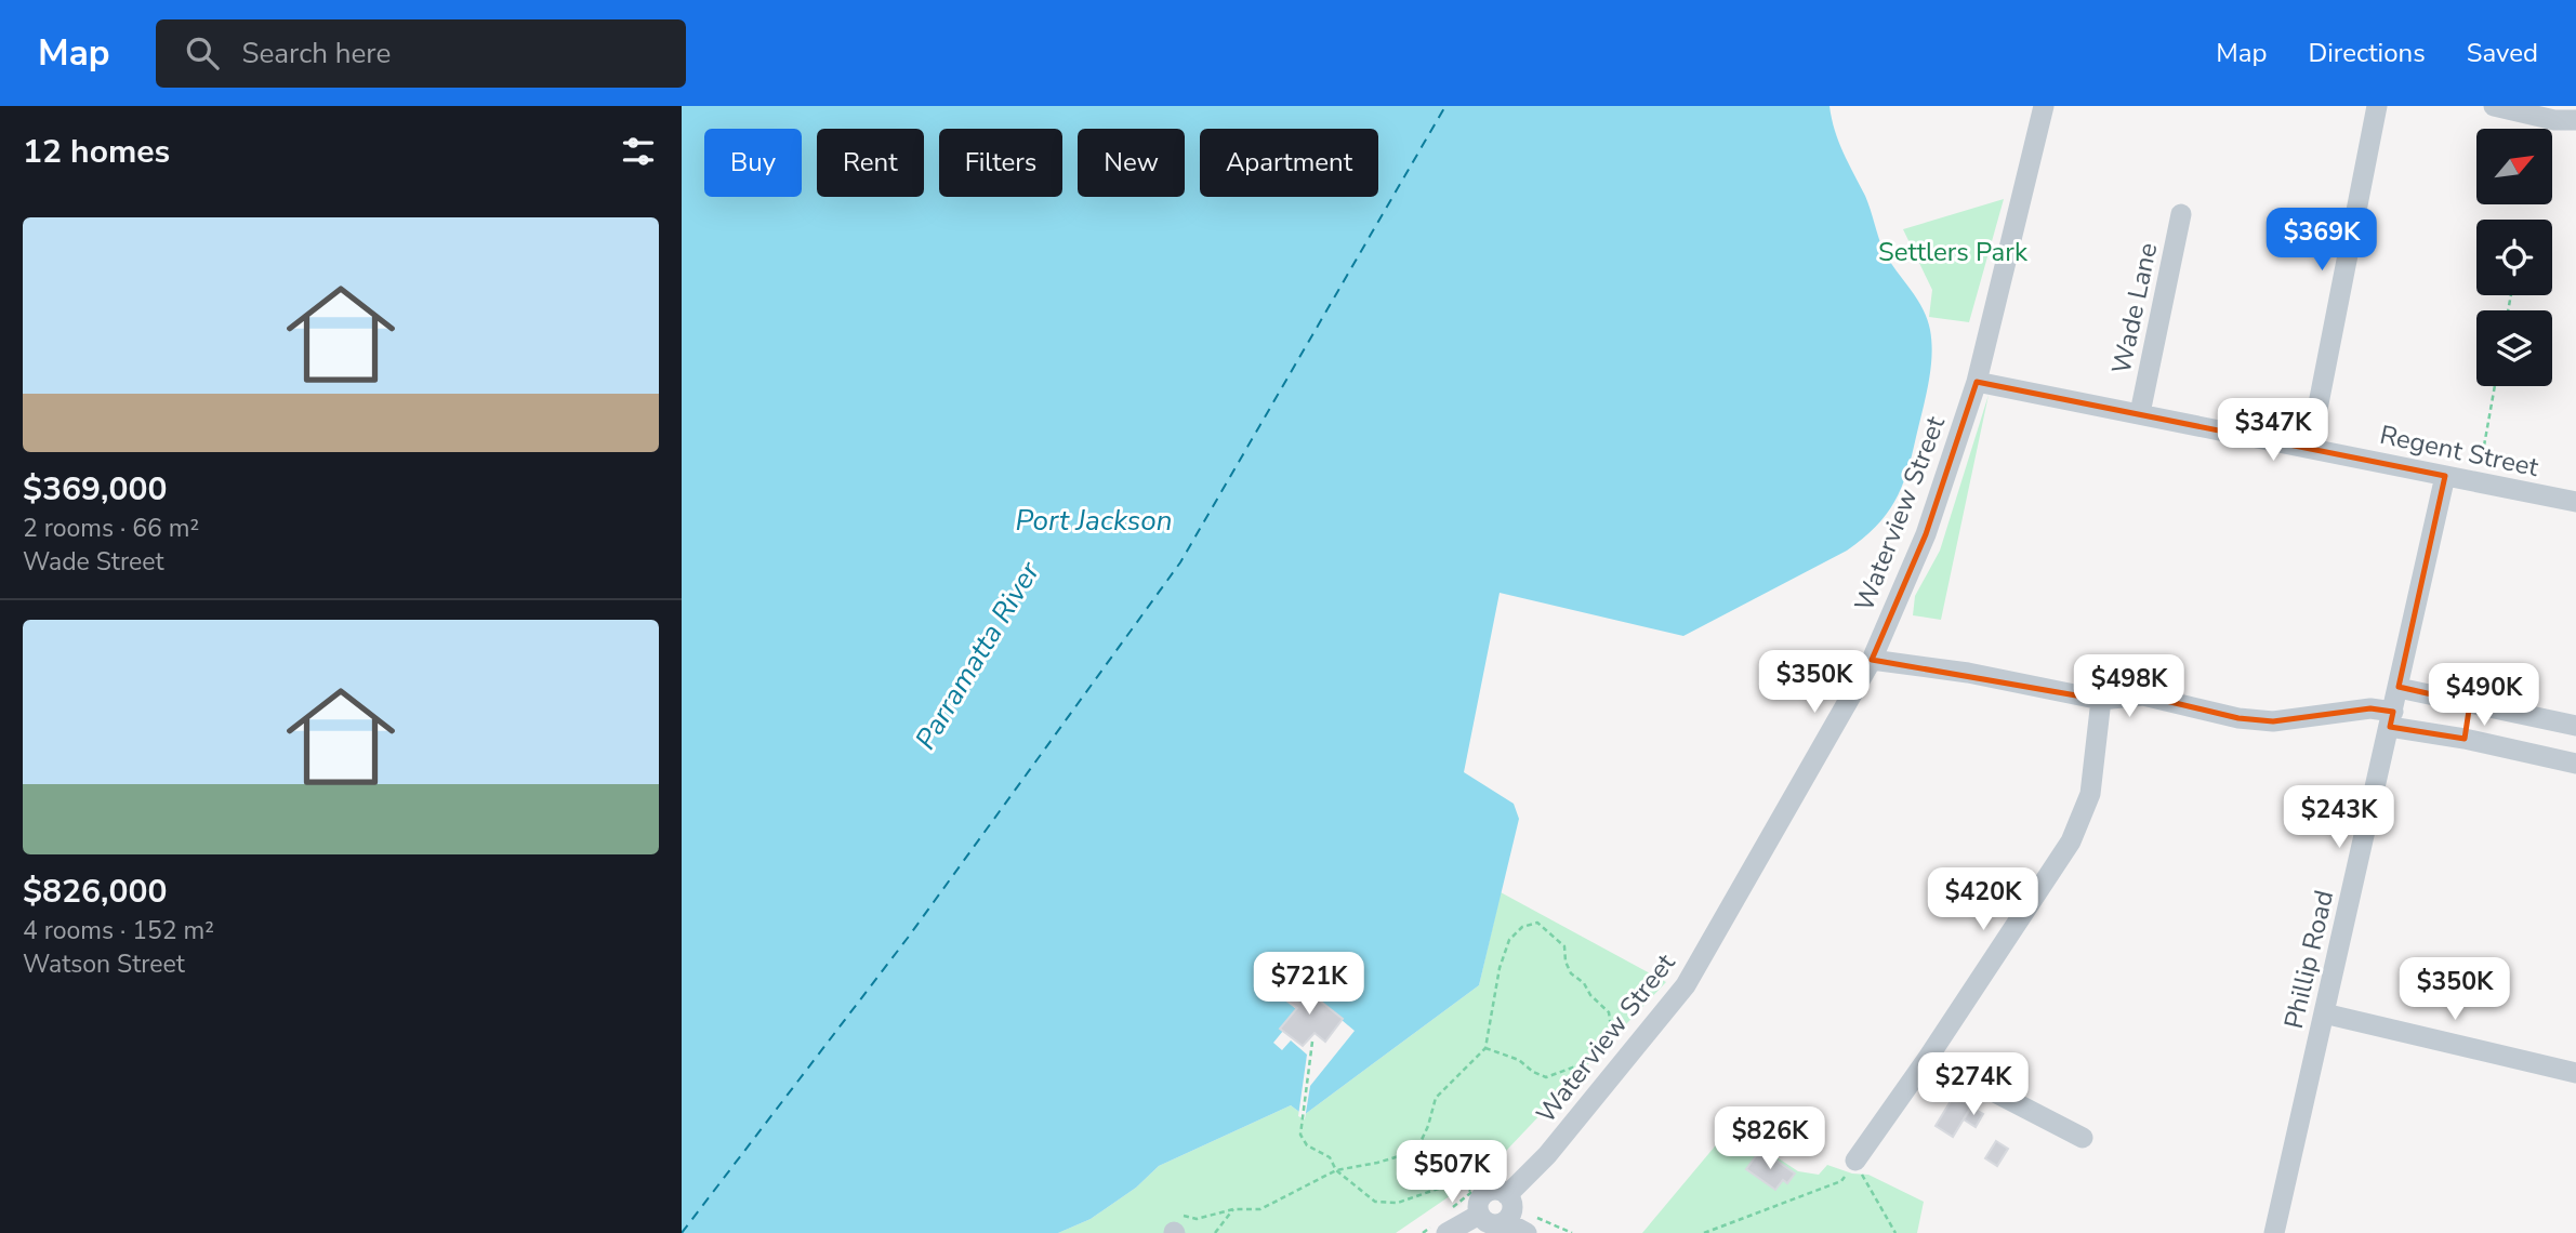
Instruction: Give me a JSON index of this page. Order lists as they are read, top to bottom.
{
  "streets": {
    "street": [
      "Wade Lane",
      "Regent Street",
      "Waterview Street",
      "Phillip Road"
    ]
  },
  "crossings": [
    ["Wade Lane", "Regent Street"],
    ["Regent Street", "Waterview Street"],
    ["Regent Street", "Phillip Road"]
  ],
  "water": ["Port Jackson", "Parramatta River"],
  "parks": ["Settlers Park"],
  "north": "top right",
  "page": {
    "header": "Map",
    "search": "Search here",
    "nav": ["Map", "Directions", "Saved"],
    "heading": "12 homes",
    "chip": [
      "Buy",
      "Rent",
      "Filters",
      "New",
      "Apartment"
    ],
    "list": [
      {
        "name": "$369,000",
        "note": "2 rooms · 66 m² · Wade Street"
      },
      {
        "name": "$826,000",
        "note": "4 rooms · 152 m² · Watson Street"
      }
    ],
    "price": [
      "$369K",
      "$347K",
      "$350K",
      "$498K",
      "$490K",
      "$243K",
      "$420K",
      "$721K",
      "$350K",
      "$274K",
      "$826K",
      "$507K"
    ]
  }
}
